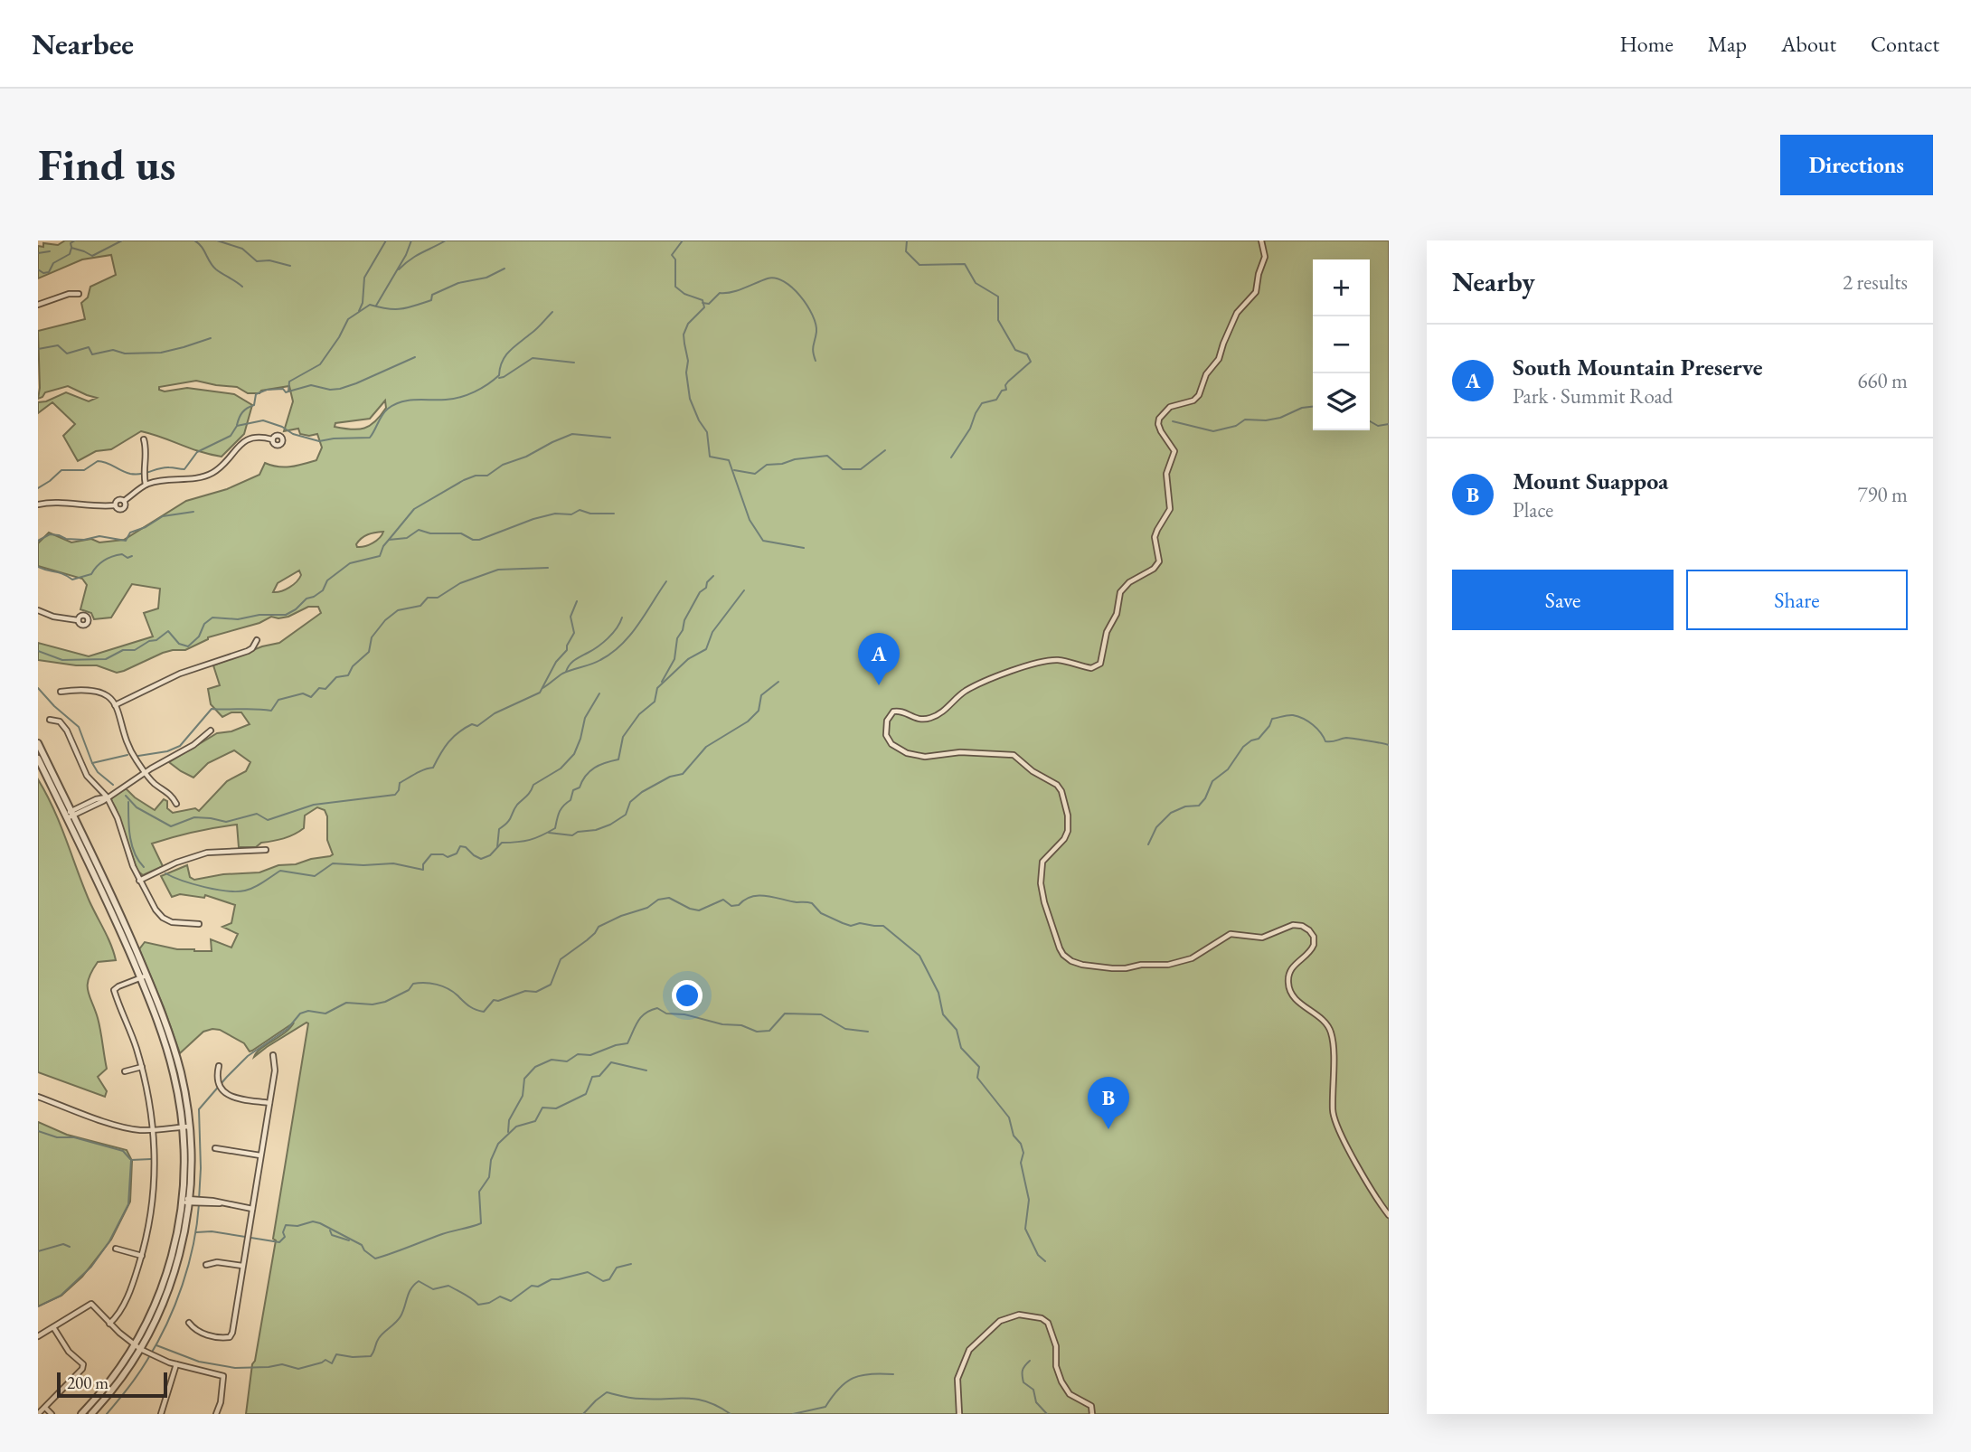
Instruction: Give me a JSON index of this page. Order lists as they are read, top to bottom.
{
  "scale_bar": "200 m",
  "page": {
    "header": "Nearbee",
    "nav": [
      "Home",
      "Map",
      "About",
      "Contact"
    ],
    "buttons": [
      "Directions",
      ["Save", "Share"]
    ],
    "title": "Find us",
    "heading": ["Nearby", "2 results"],
    "map_buttons": ["+", "−"],
    "list": [
      {
        "mark": "A",
        "name": "South Mountain Preserve",
        "note": "Park · Summit Road",
        "value": "660 m"
      },
      {
        "mark": "B",
        "name": "Mount Suappoa",
        "note": "Place",
        "value": "790 m"
      }
    ],
    "pins": ["A", "B"],
    "scale": "200 m"
  }
}
